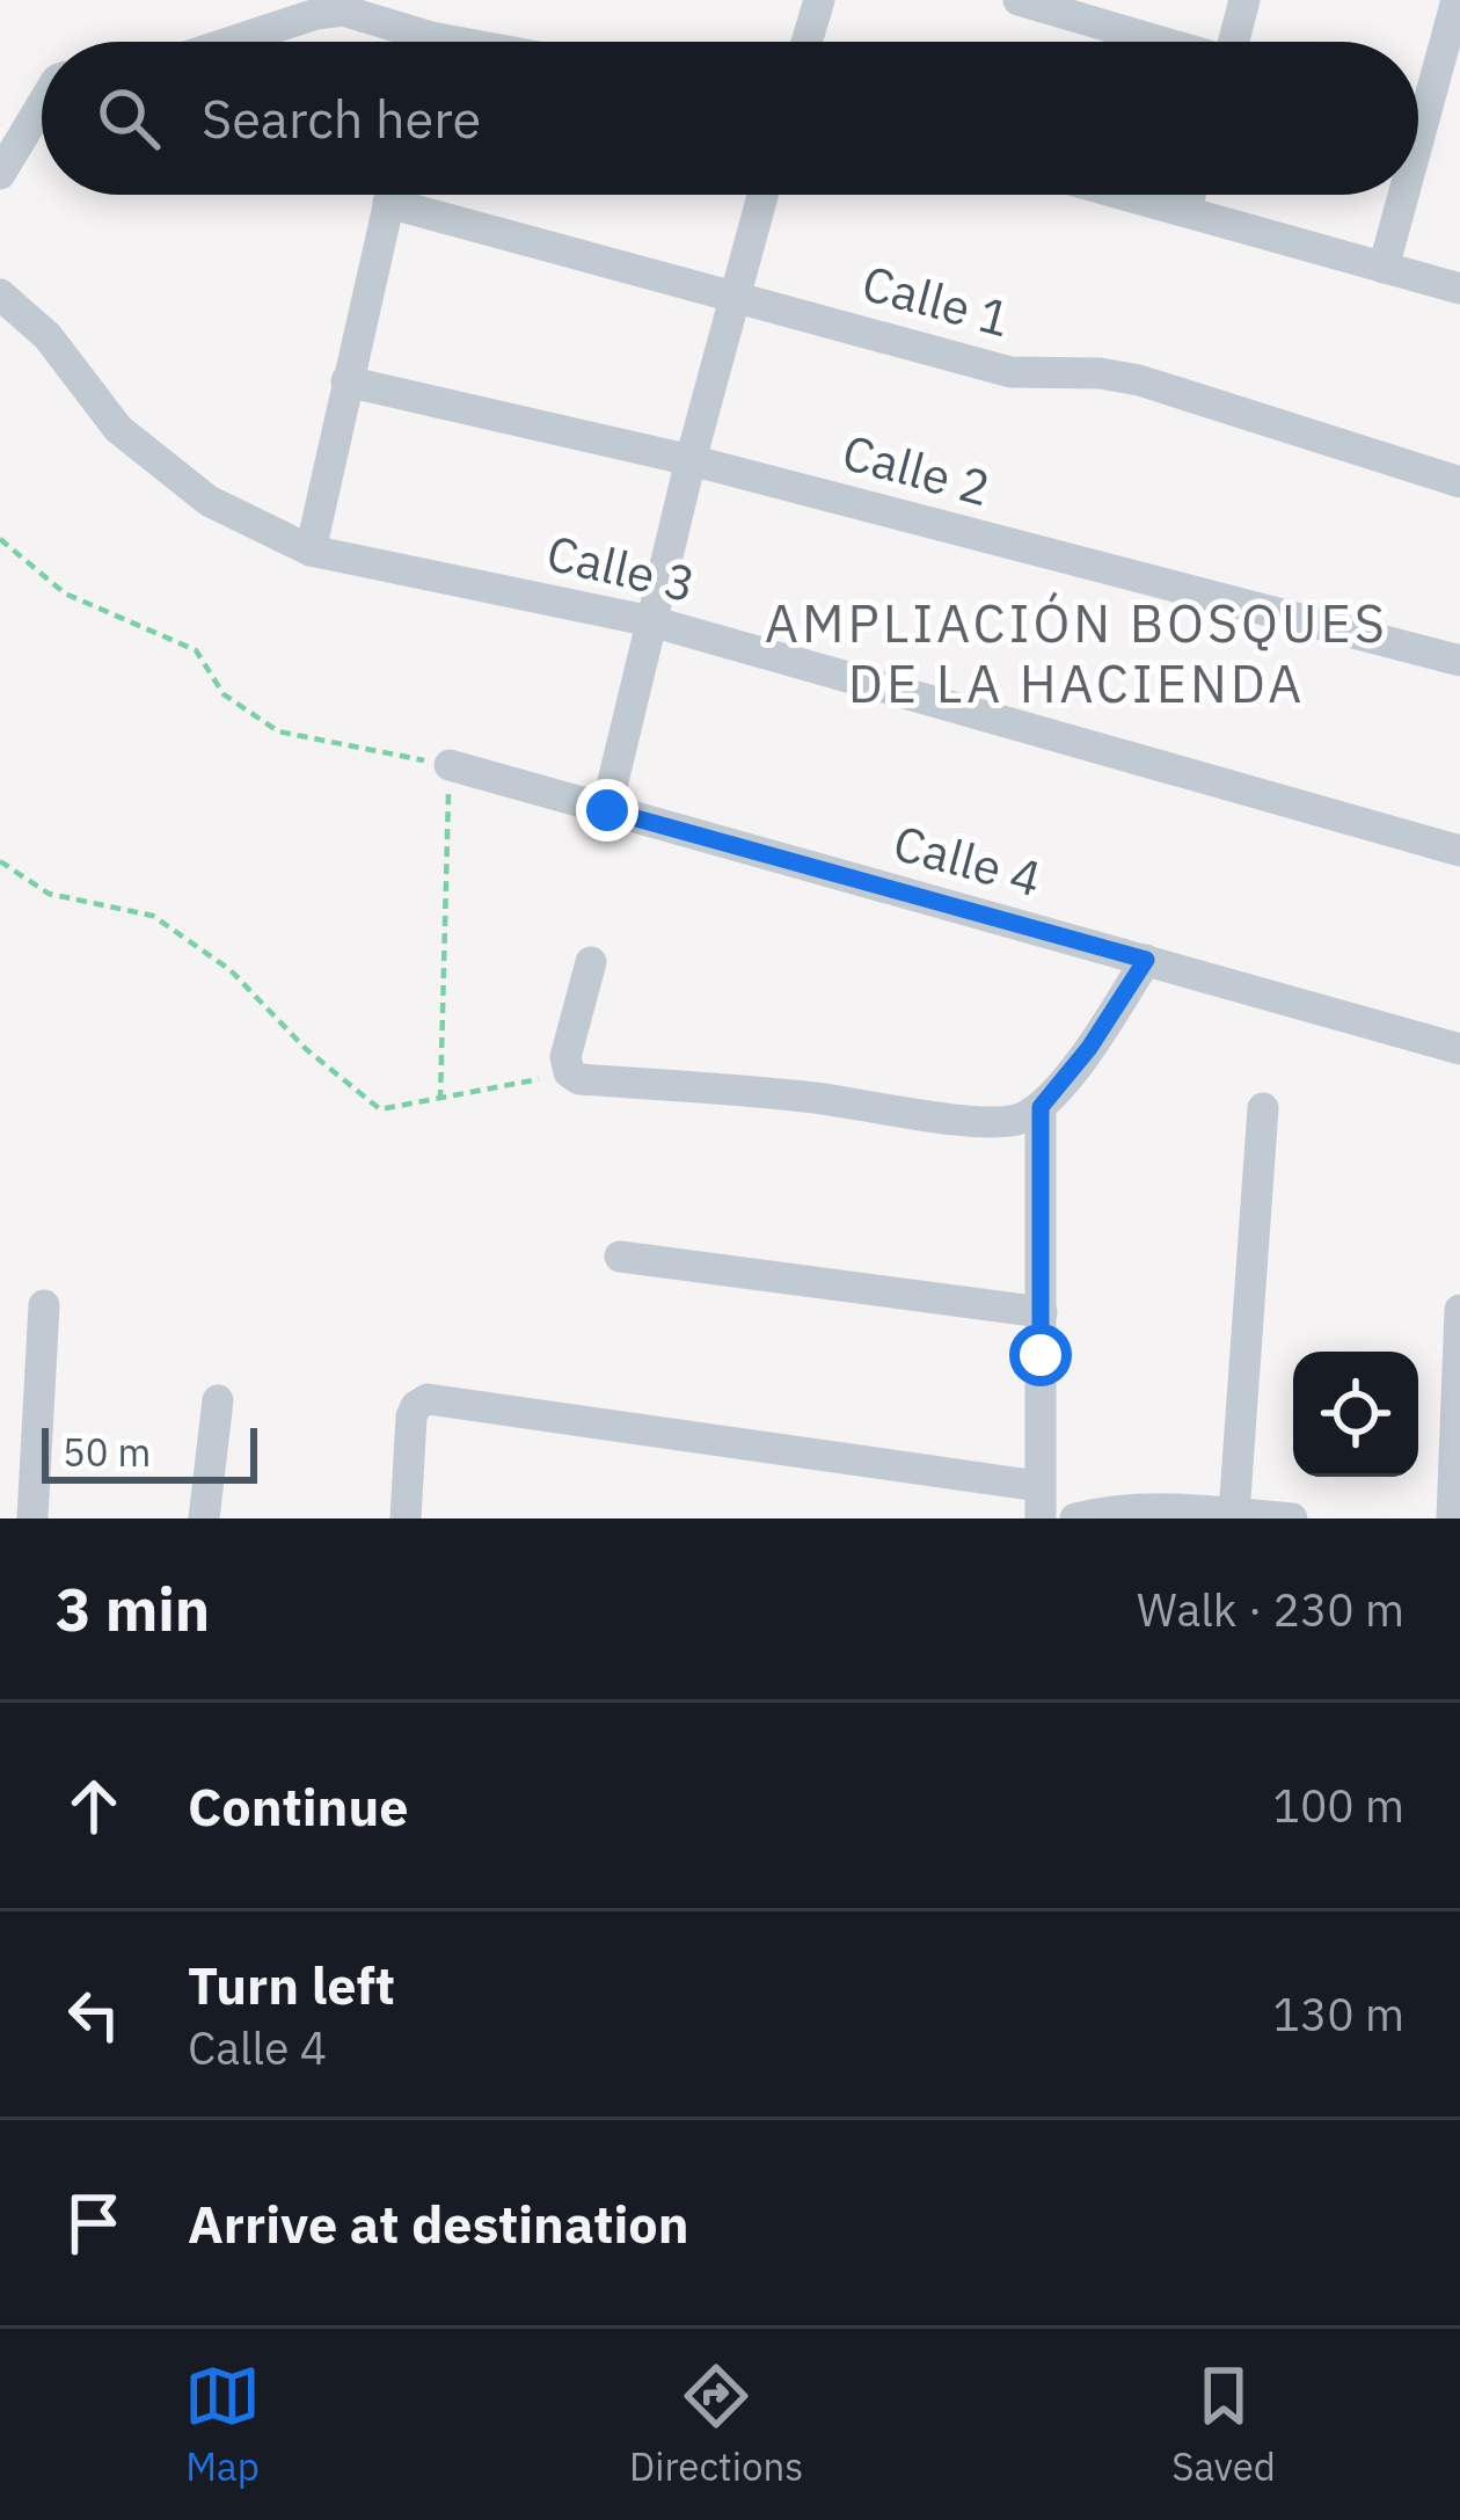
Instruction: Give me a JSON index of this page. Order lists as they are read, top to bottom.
{
  "streets": {
    "street": [
      "Calle 1",
      "Calle 2",
      "Calle 3",
      "Calle 4"
    ]
  },
  "districts": ["AMPLIACIÓN BOSQUES DE LA HACIENDA"],
  "scale_bar": "50 m",
  "page": {
    "search": "Search here",
    "scale": "50 m",
    "heading": ["3 min", "Walk · 230 m"],
    "list": [
      ["Continue", "100 m"],
      ["Turn left", "Calle 4", "130 m"],
      "Arrive at destination"
    ],
    "nav": ["Map", "Directions", "Saved"]
  }
}
